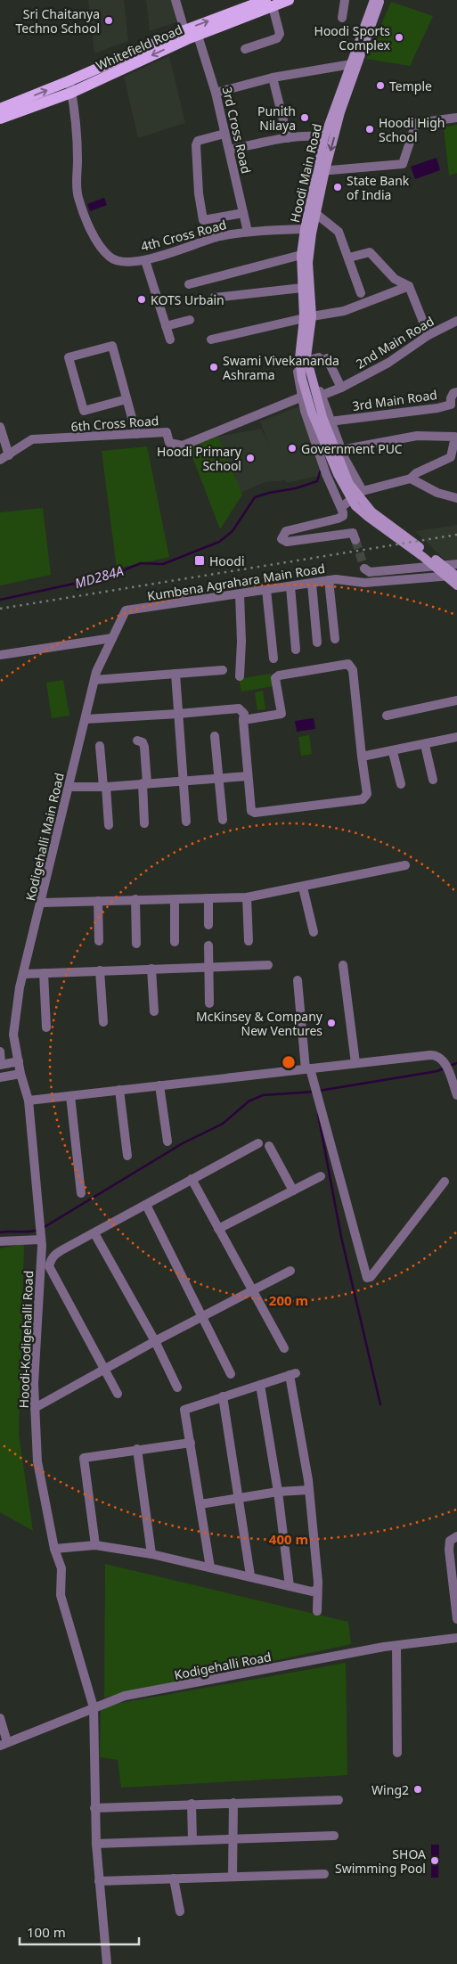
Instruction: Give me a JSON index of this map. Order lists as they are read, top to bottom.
{
  "streets": {
    "main road": ["Whitefield Road", "Hoodi Main Road"],
    "street": [
      "3rd Cross Road",
      "4th Cross Road",
      "2nd Main Road",
      "3rd Main Road",
      "6th Cross Road",
      "Kumbena Agrahara Main Road",
      "Kodigehalli Main Road",
      "Hoodi-Kodigehalli Road",
      "Kodigehalli Road"
    ]
  },
  "crossings": [
    ["Whitefield Road", "3rd Cross Road"],
    ["Whitefield Road", "4th Cross Road"],
    ["3rd Cross Road", "4th Cross Road"],
    ["Hoodi Main Road", "4th Cross Road"],
    ["Kumbena Agrahara Main Road", "Kodigehalli Main Road"],
    ["Kodigehalli Main Road", "Hoodi-Kodigehalli Road"],
    ["Hoodi-Kodigehalli Road", "Kodigehalli Road"]
  ],
  "water": ["MD284A"],
  "places": {
    "other": [
      "Sri Chaitanya Techno School",
      "Hoodi Sports Complex",
      "Temple",
      "Punith Nilaya",
      "Hoodi High School",
      "State Bank of India",
      "KOTS Urbain",
      "Swami Vivekananda Ashrama",
      "Government PUC",
      "Hoodi Primary School",
      "McKinsey & Company New Ventures",
      "Wing2",
      "SHOA Swimming Pool"
    ],
    "transit": ["Hoodi"]
  },
  "scale_bar": "100 m",
  "rings": ["200 m", "400 m"]
}
